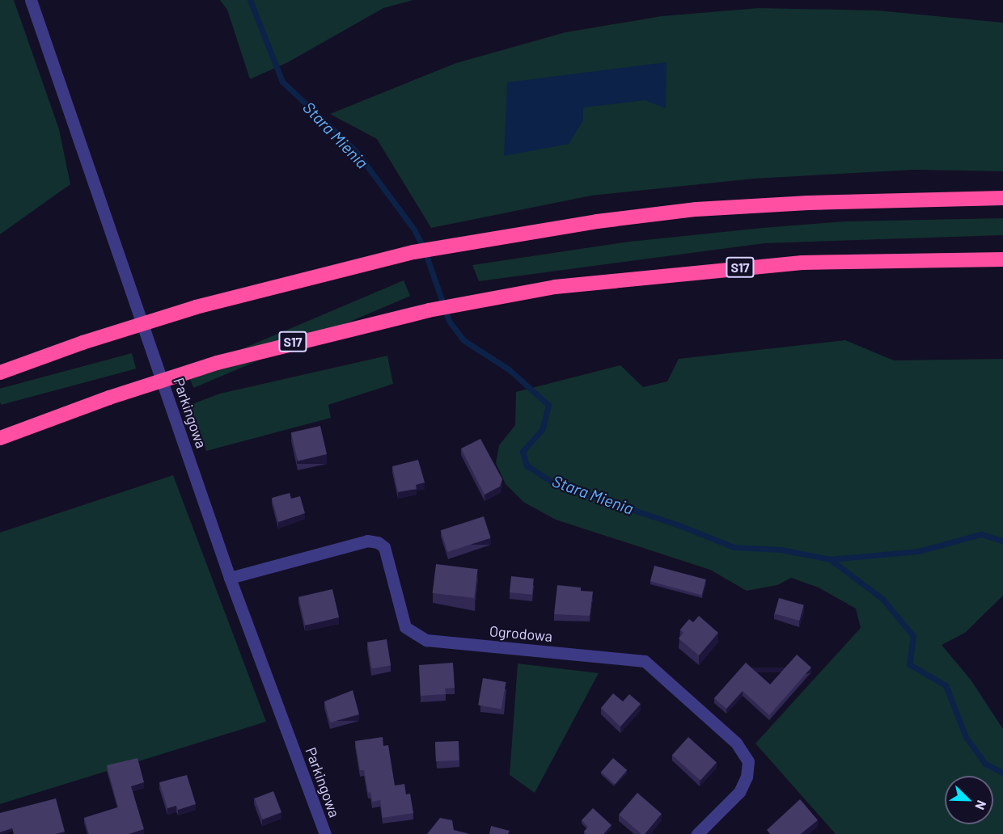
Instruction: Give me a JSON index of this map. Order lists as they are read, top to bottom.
{
  "streets": {
    "highway": ["S17"],
    "street": ["Parkingowa", "Ogrodowa"]
  },
  "crossings": [
    ["Parkingowa", "Ogrodowa"]
  ],
  "water": ["Stara Mienia"],
  "north": "bottom right"
}
